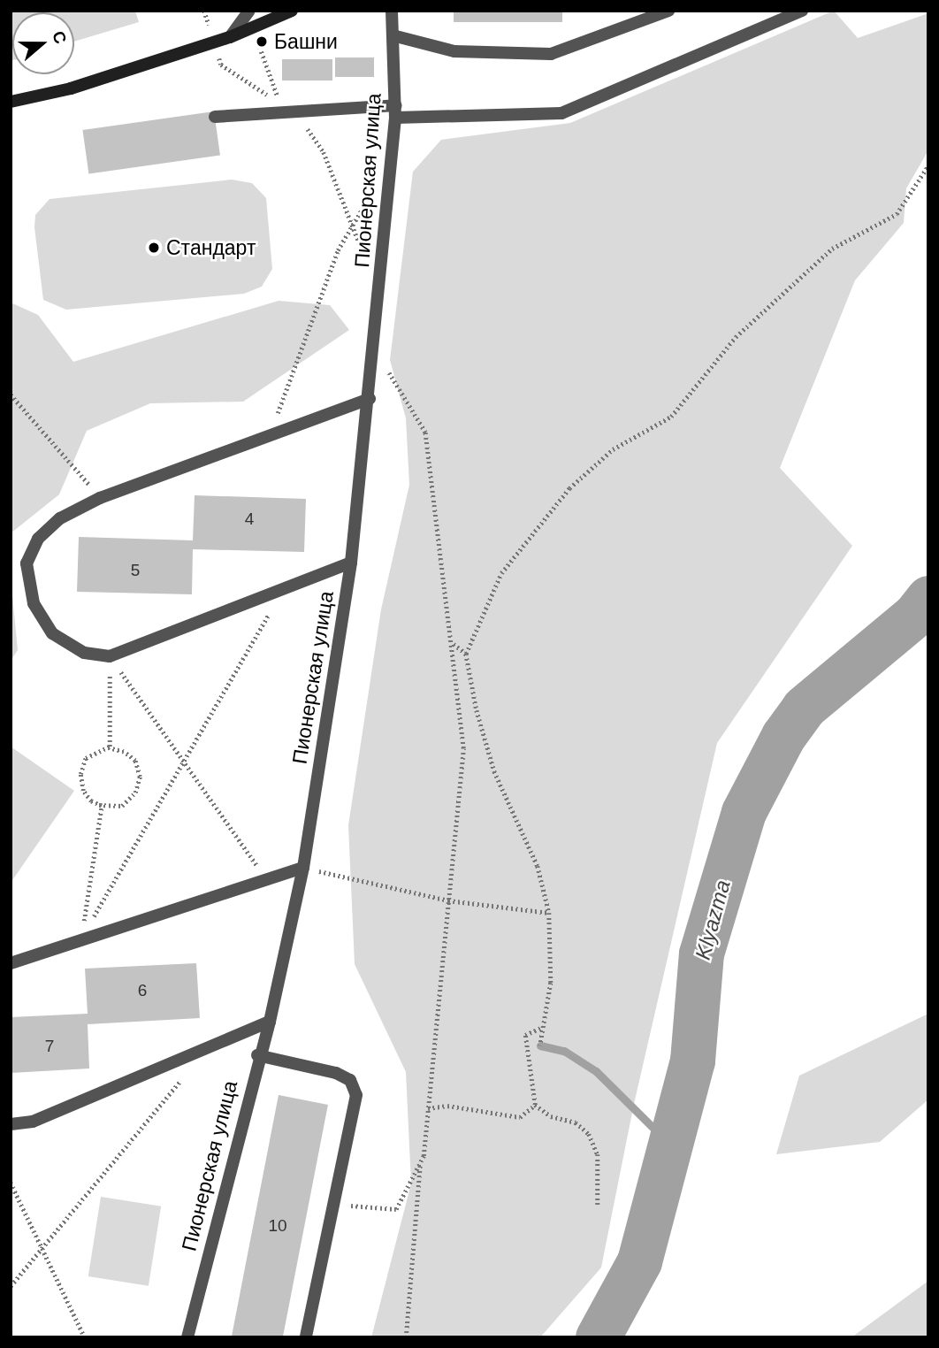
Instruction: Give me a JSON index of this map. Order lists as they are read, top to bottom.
{
  "streets": {
    "street": ["Пионерская улица"]
  },
  "water": ["Klyazma"],
  "places": ["Башни", "Стандарт"],
  "house_numbers": [
    "4",
    "5",
    "6",
    "7",
    "10"
  ],
  "north": "right"
}
